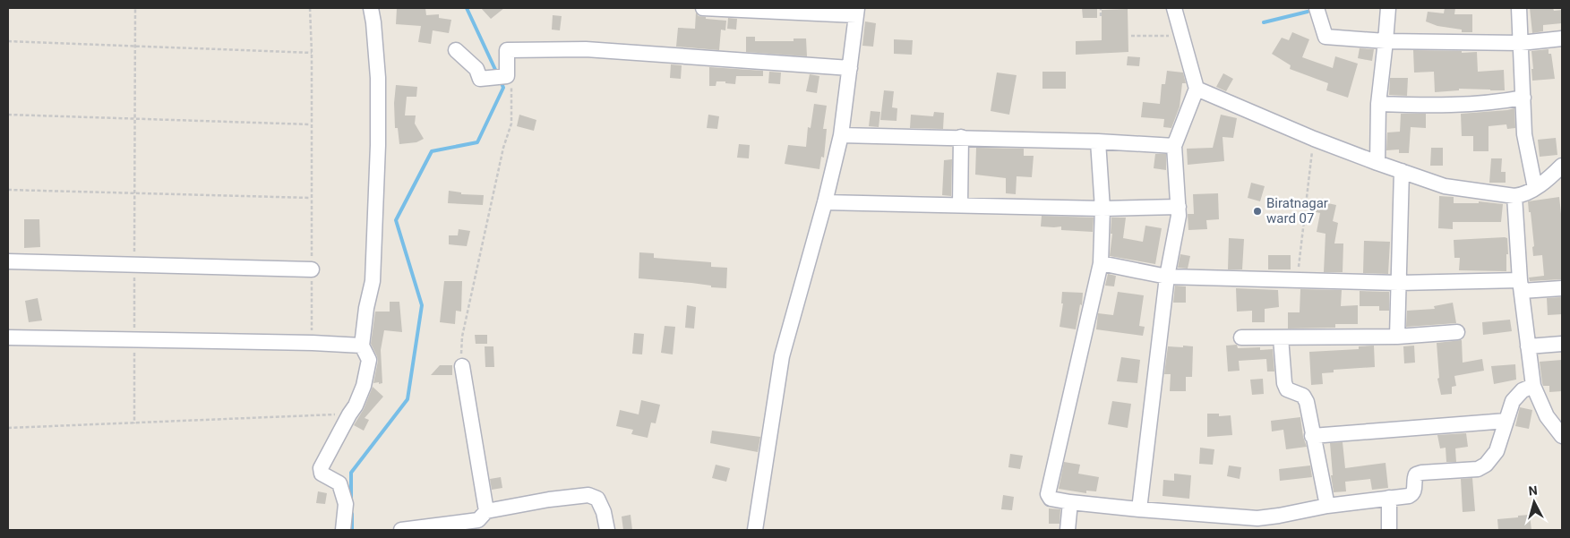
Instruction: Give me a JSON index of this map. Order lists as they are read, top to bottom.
{
  "places": ["Biratnagar ward 07"],
  "north": "top"
}
